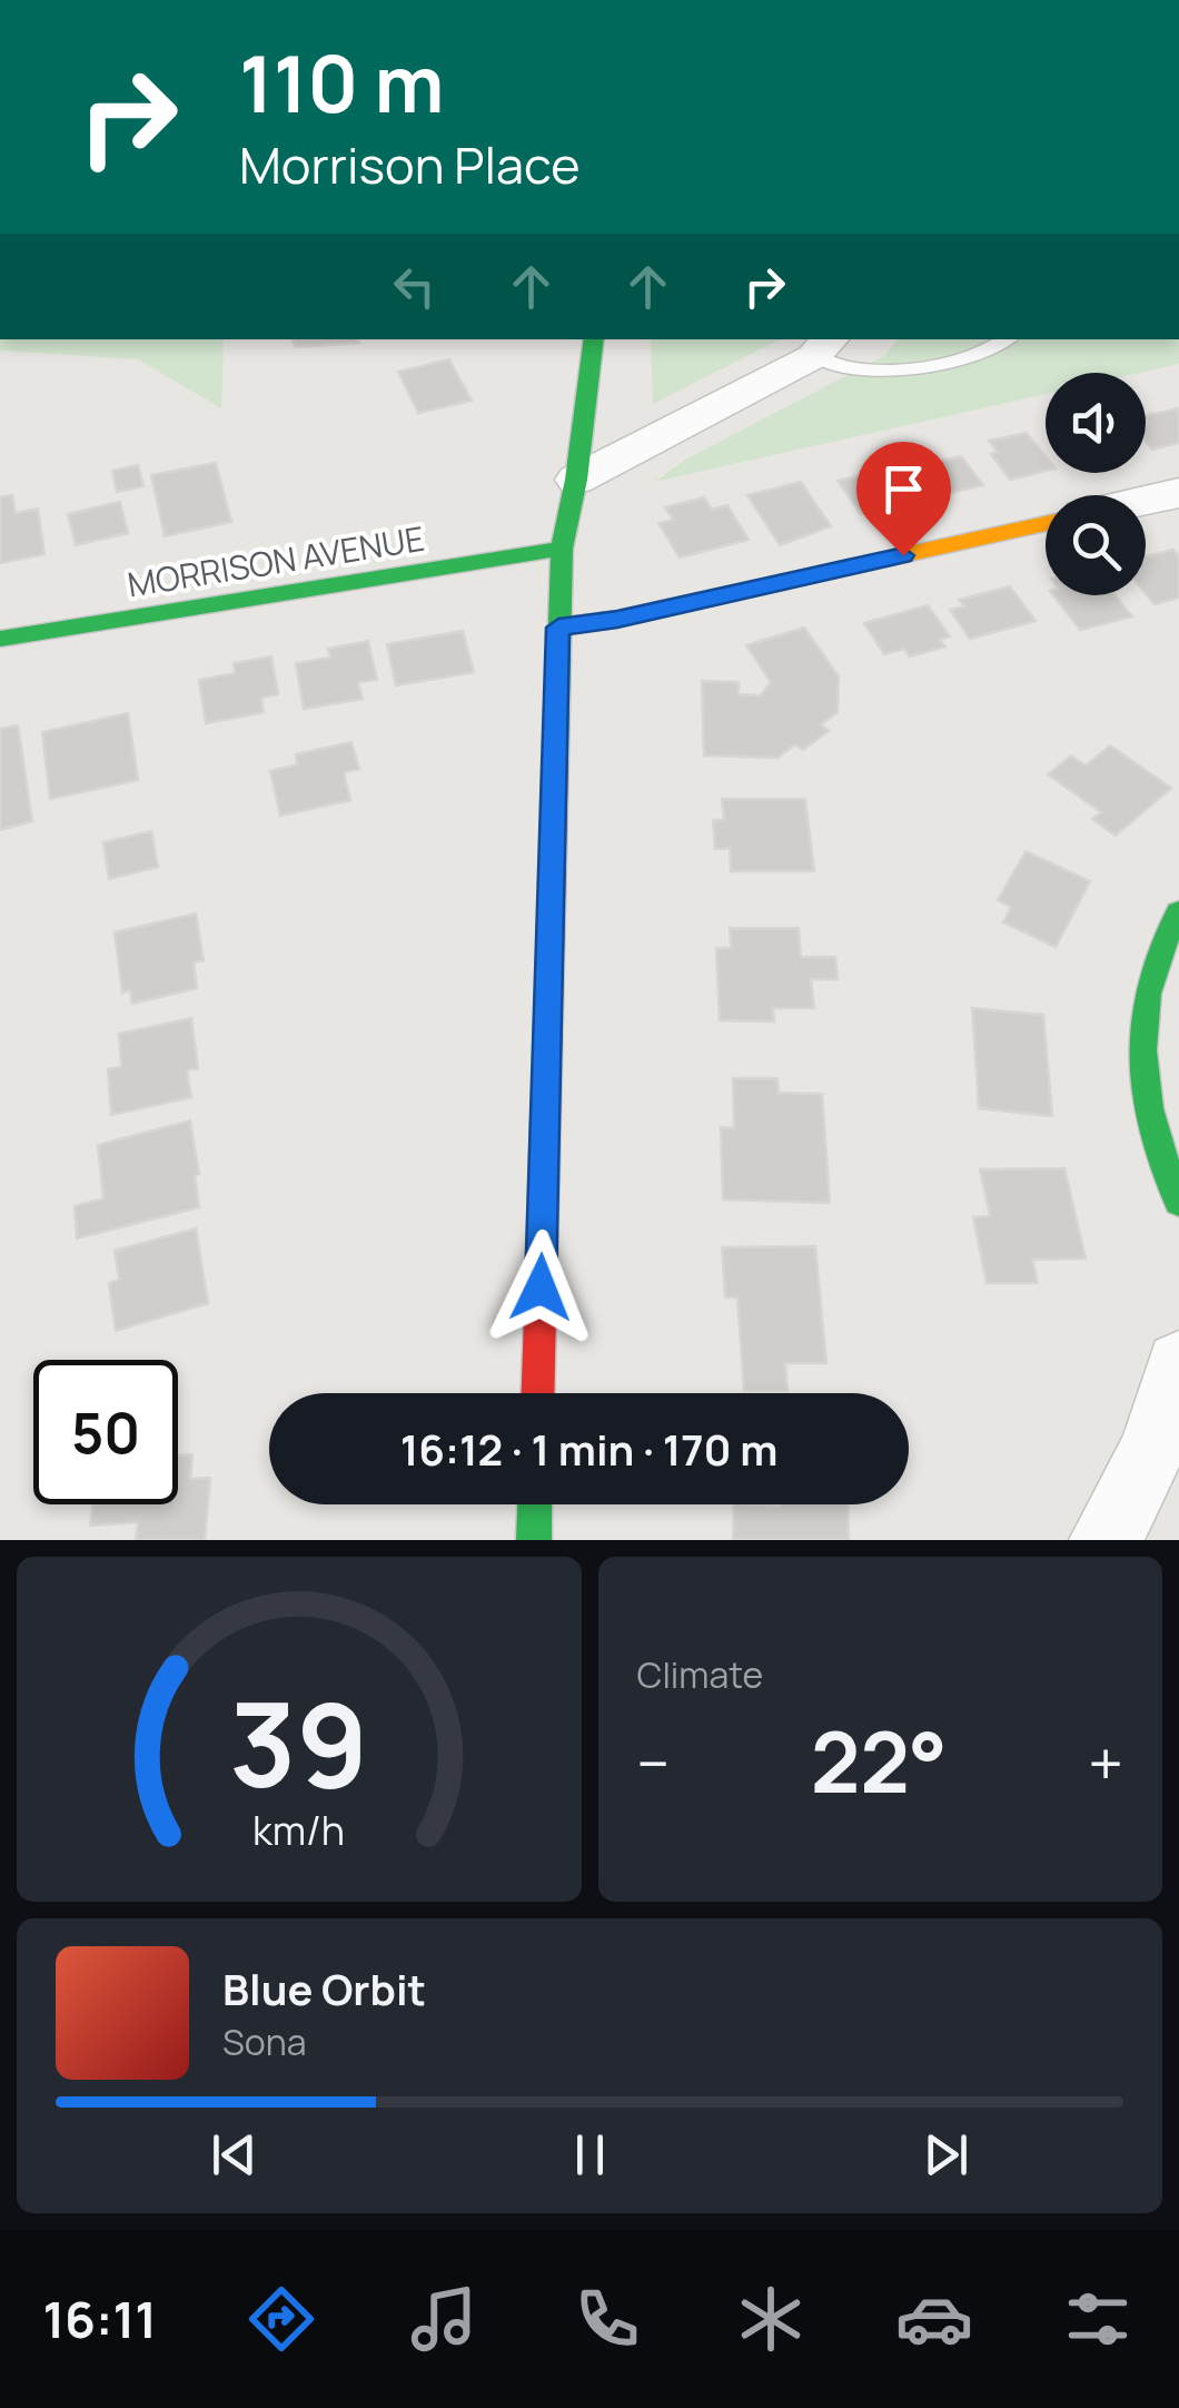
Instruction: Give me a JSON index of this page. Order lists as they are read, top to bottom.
{
  "streets": {
    "street": ["MORRISON AVENUE"]
  },
  "page": {
    "turn": ["110 m", "Morrison Place"],
    "limit": "50",
    "trip": "16:12 · 1 min · 170 m",
    "tile": "Climate",
    "heat": ["−", "22°", "+"],
    "song": ["Blue Orbit", "Sona"],
    "tabs": "16:11",
    "gauge": ["39", "km/h"]
  }
}
